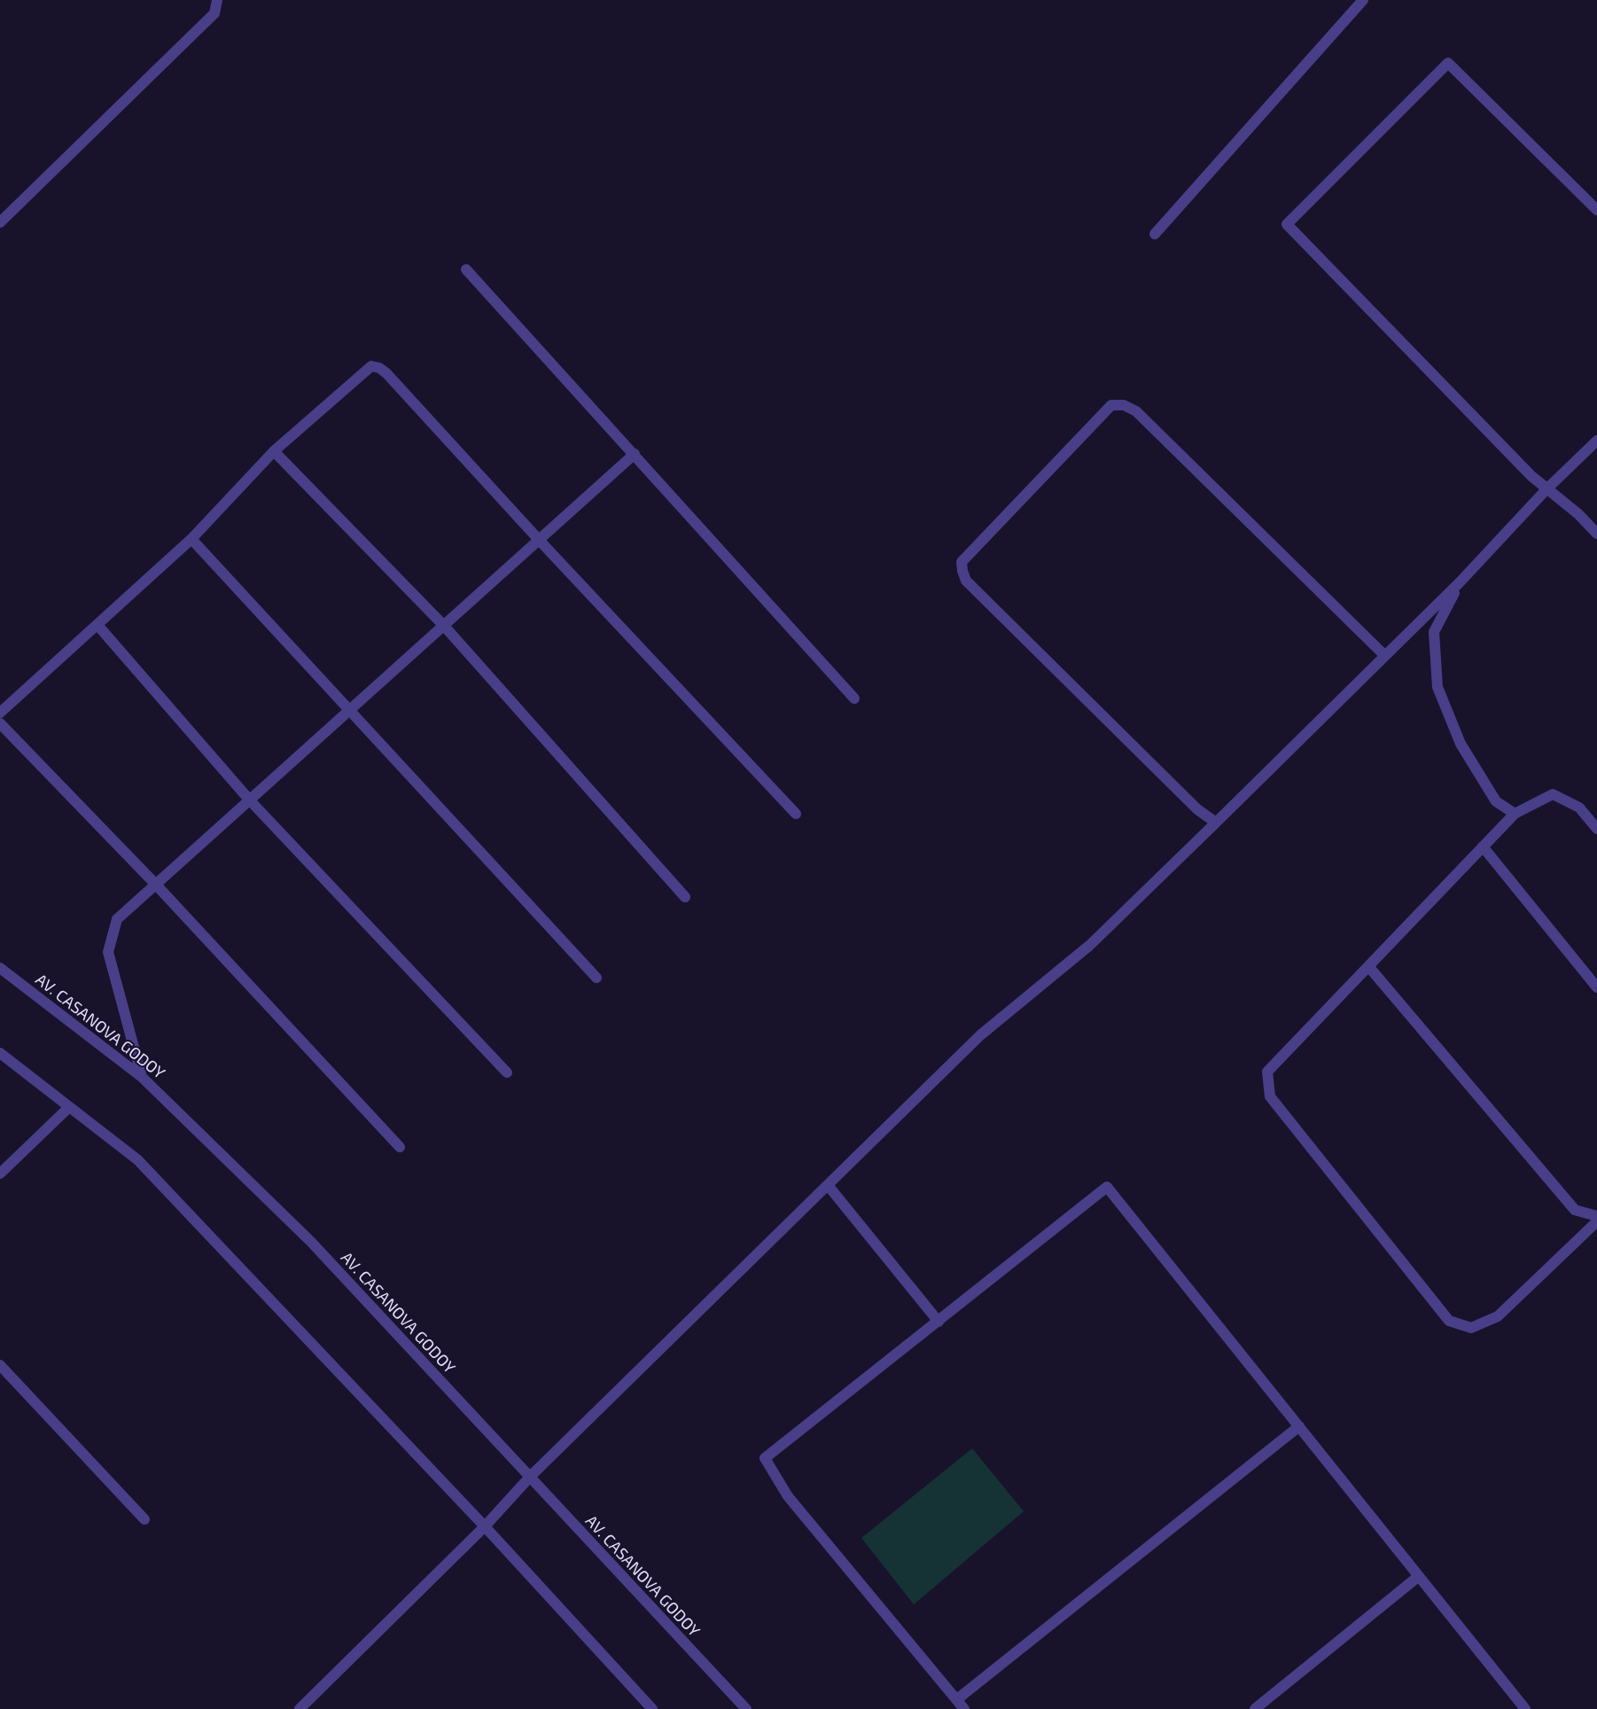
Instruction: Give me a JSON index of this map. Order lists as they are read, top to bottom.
{
  "streets": {
    "street": ["AV. CASANOVA GODOY"]
  }
}
